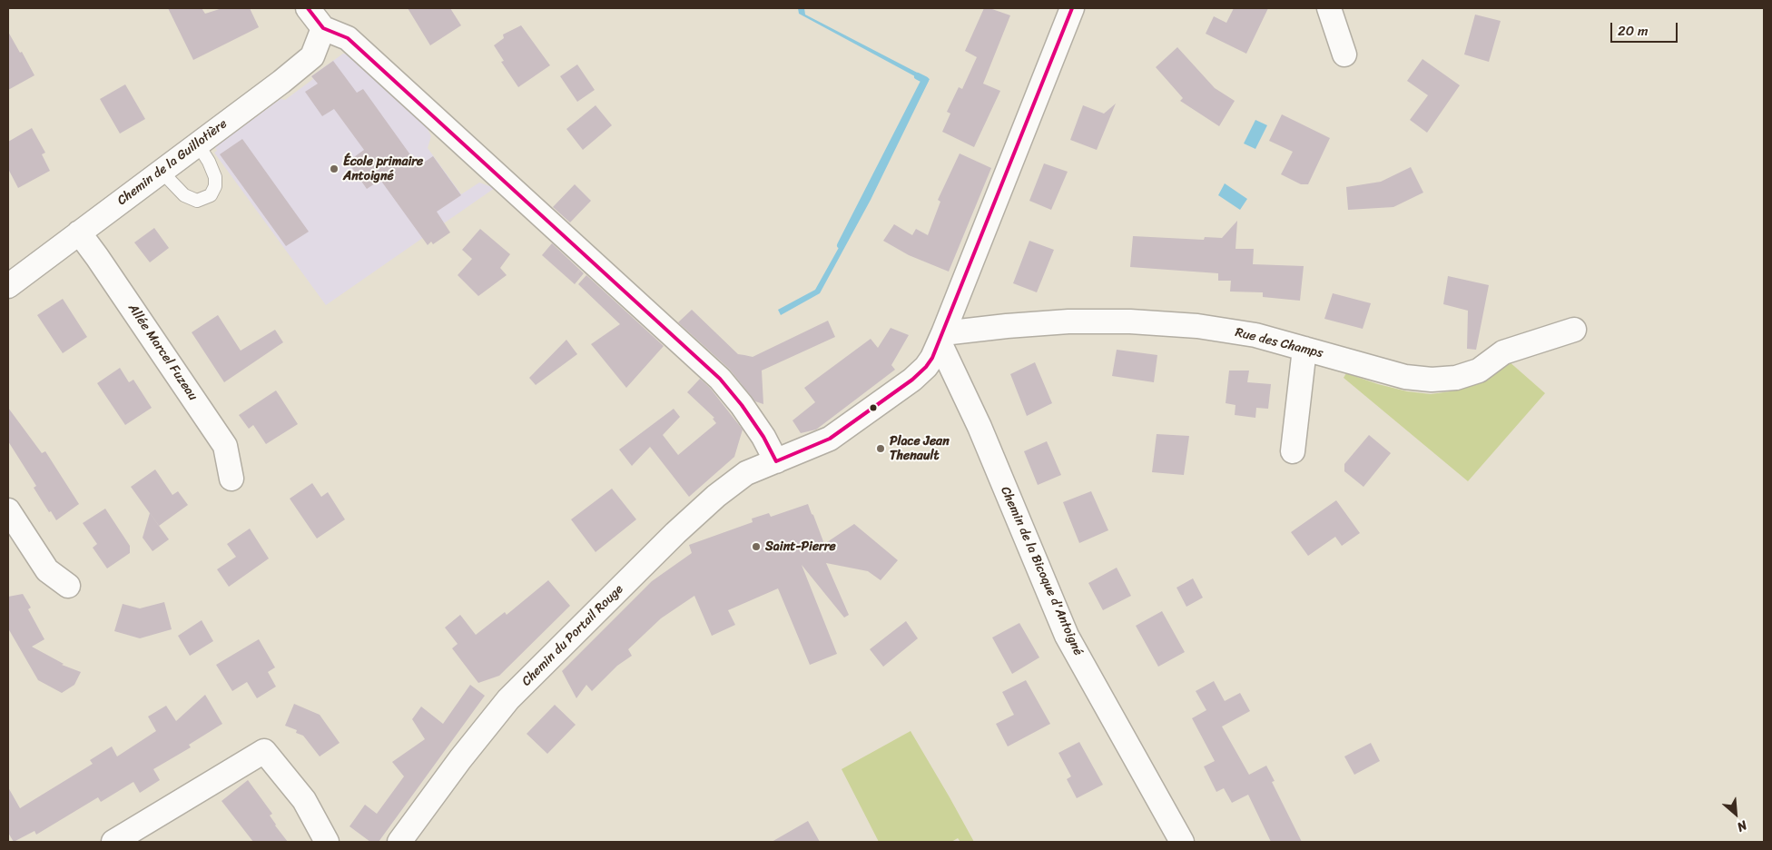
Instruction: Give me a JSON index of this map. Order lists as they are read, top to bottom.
{
  "streets": {
    "street": [
      "Chemin de la Guillotière",
      "Rue des Champs",
      "Allée Marcel Fuzeau",
      "Chemin de la Bicoque d'Antoigné",
      "Chemin du Portail Rouge"
    ]
  },
  "crossings": [
    ["Chemin de la Guillotière", "Allée Marcel Fuzeau"],
    ["Rue des Champs", "Chemin de la Bicoque d'Antoigné"],
    ["Rue des Champs", "Chemin du Portail Rouge"],
    ["Chemin de la Bicoque d'Antoigné", "Chemin du Portail Rouge"]
  ],
  "places": ["École primaire Antoigné", "Place Jean Thenault", "Saint-Pierre"],
  "scale_bar": "20 m",
  "north": "bottom right"
}
